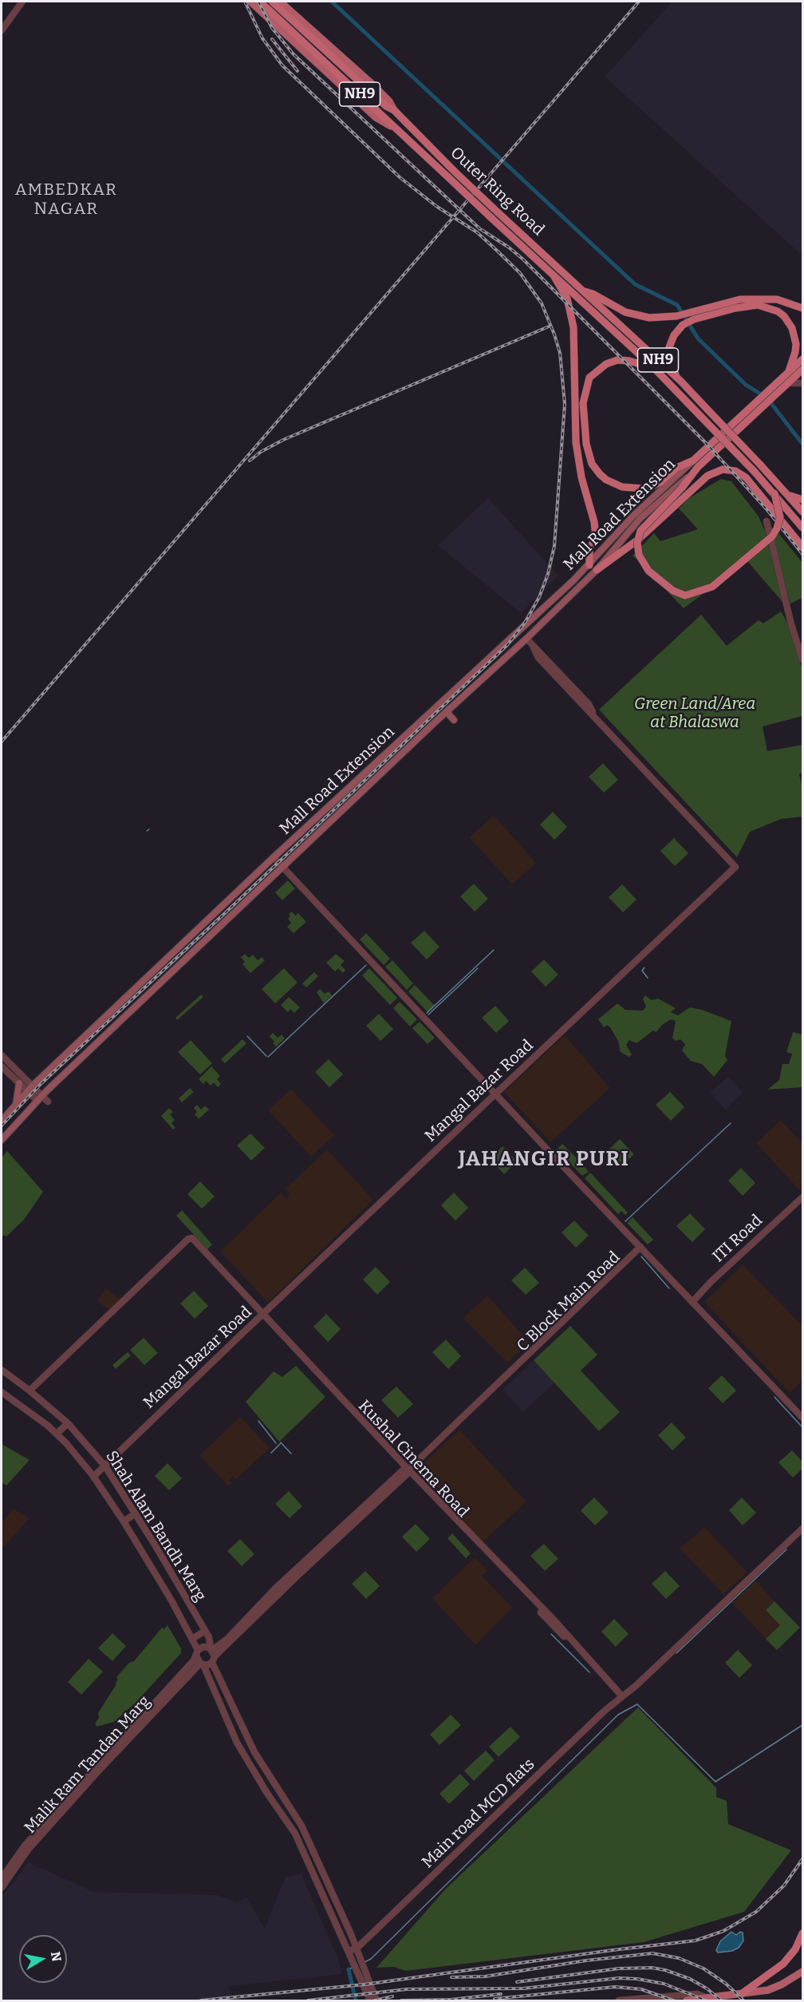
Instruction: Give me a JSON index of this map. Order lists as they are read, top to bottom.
{
  "streets": {
    "highway": ["NH9", "Outer Ring Road"],
    "main road": ["Mall Road Extension"],
    "street": [
      "Mangal Bazar Road",
      "ITI Road",
      "C Block Main Road",
      "Kushal Cinema Road",
      "Shah Alam Bandh Marg",
      "Malik Ram Tandan Marg",
      "Main road MCD flats"
    ]
  },
  "crossings": [
    ["NH9", "Outer Ring Road"],
    ["Mall Road Extension", "Mangal Bazar Road"],
    ["Mangal Bazar Road", "Kushal Cinema Road"],
    ["Mangal Bazar Road", "Shah Alam Bandh Marg"],
    ["C Block Main Road", "Kushal Cinema Road"],
    ["C Block Main Road", "Shah Alam Bandh Marg"],
    ["Kushal Cinema Road", "Shah Alam Bandh Marg"],
    ["Kushal Cinema Road", "Main road MCD flats"],
    ["Shah Alam Bandh Marg", "Malik Ram Tandan Marg"],
    ["Shah Alam Bandh Marg", "Main road MCD flats"]
  ],
  "districts": ["AMBEDKAR NAGAR", "JAHANGIR PURI"],
  "parks": ["Green Land/Area at Bhalaswa"],
  "north": "right"
}
